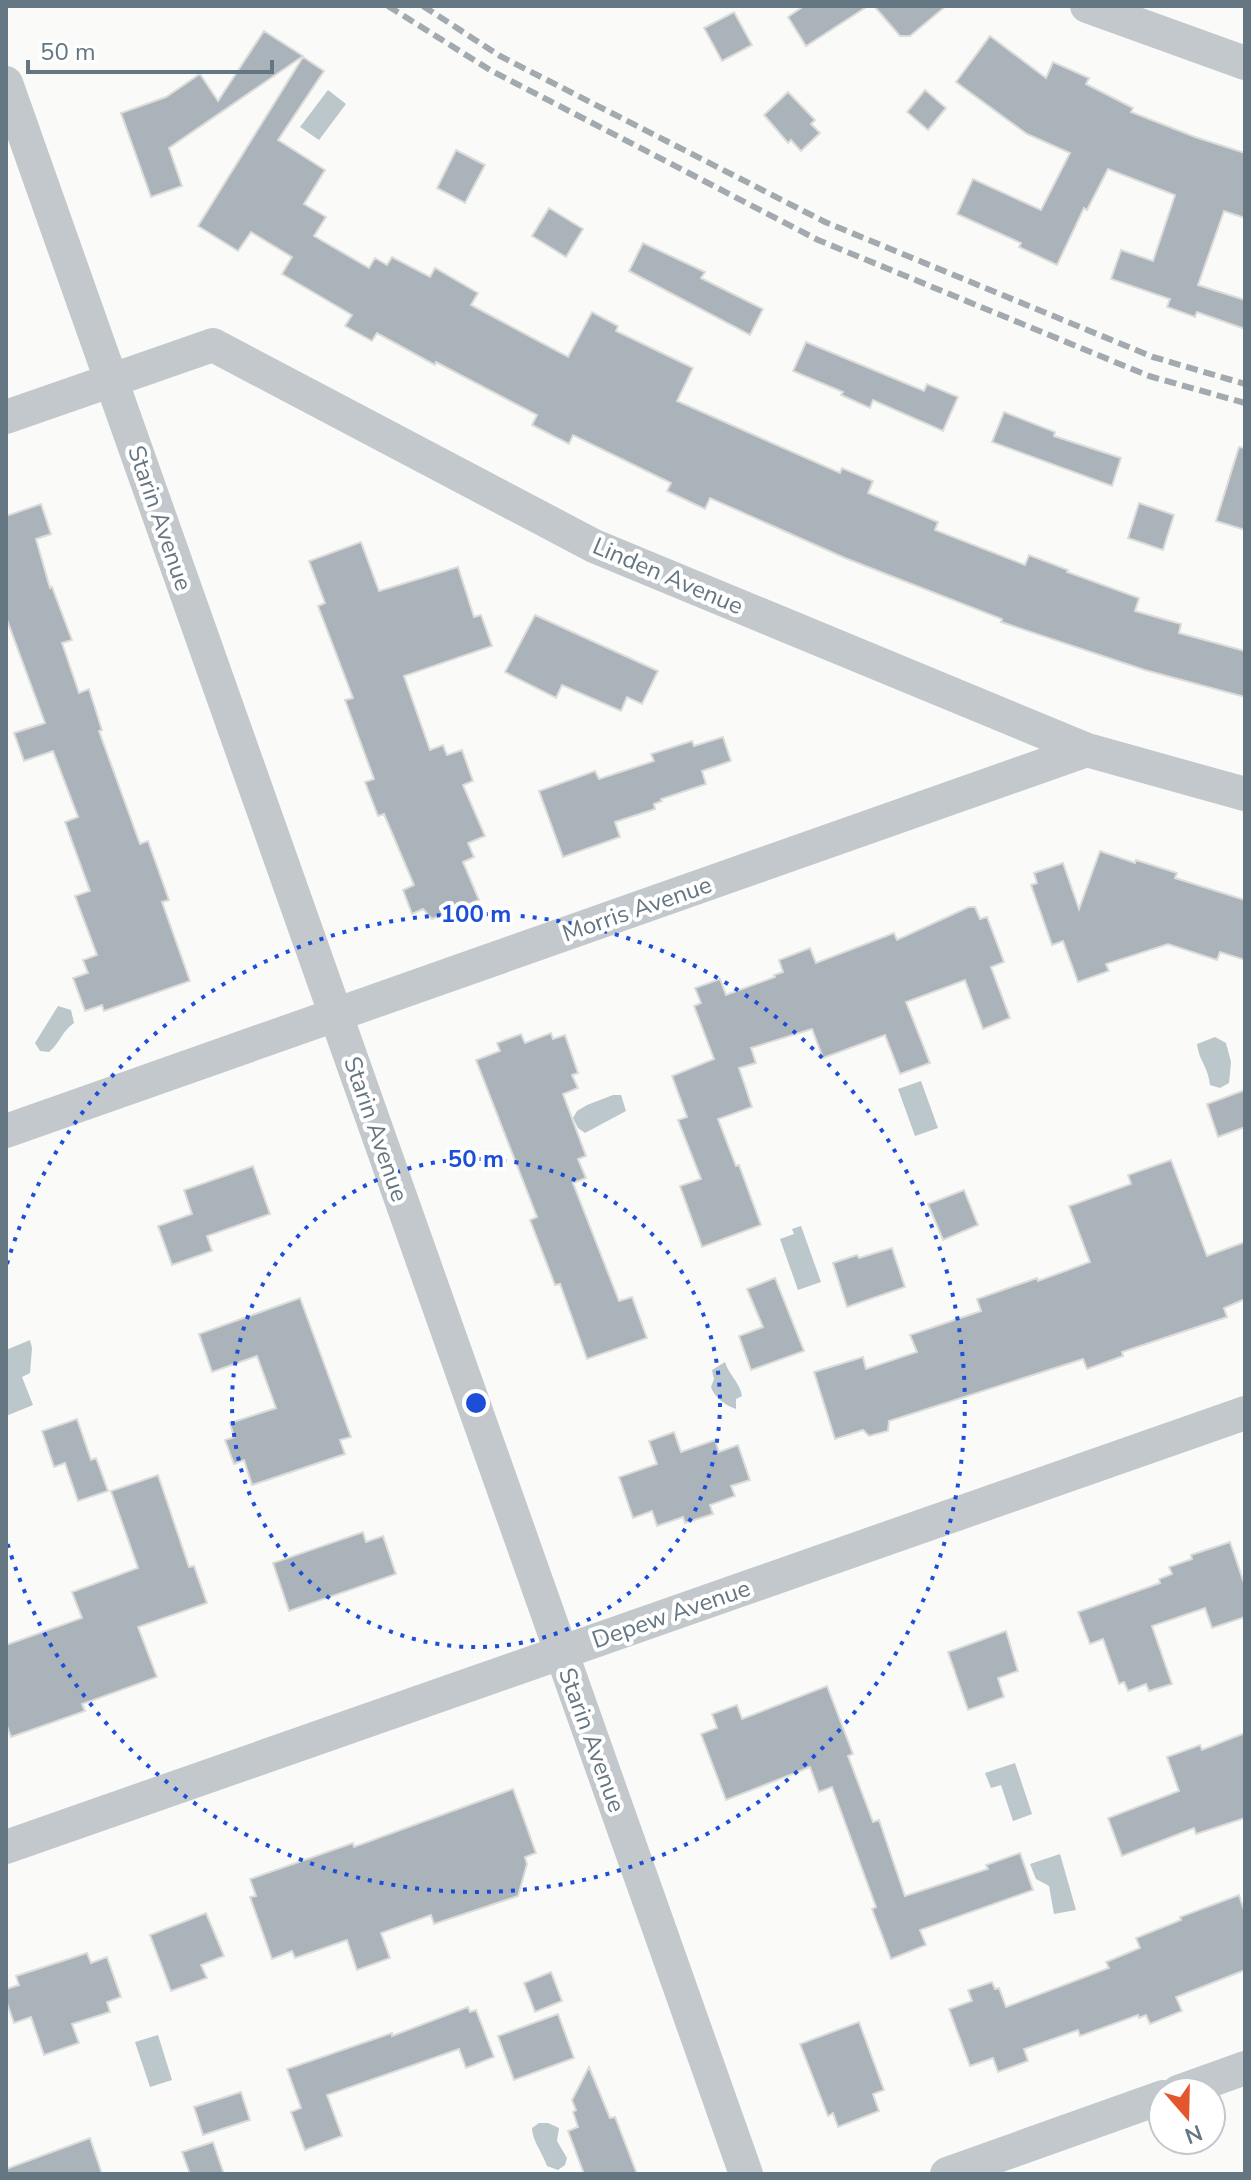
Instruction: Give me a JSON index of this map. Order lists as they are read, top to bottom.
{
  "streets": {
    "street": [
      "Starin Avenue",
      "Linden Avenue",
      "Morris Avenue",
      "Depew Avenue"
    ]
  },
  "crossings": [
    ["Starin Avenue", "Linden Avenue"],
    ["Starin Avenue", "Morris Avenue"],
    ["Starin Avenue", "Depew Avenue"],
    ["Linden Avenue", "Morris Avenue"]
  ],
  "scale_bar": "50 m",
  "north": "bottom",
  "rings": ["100 m", "50 m"]
}
